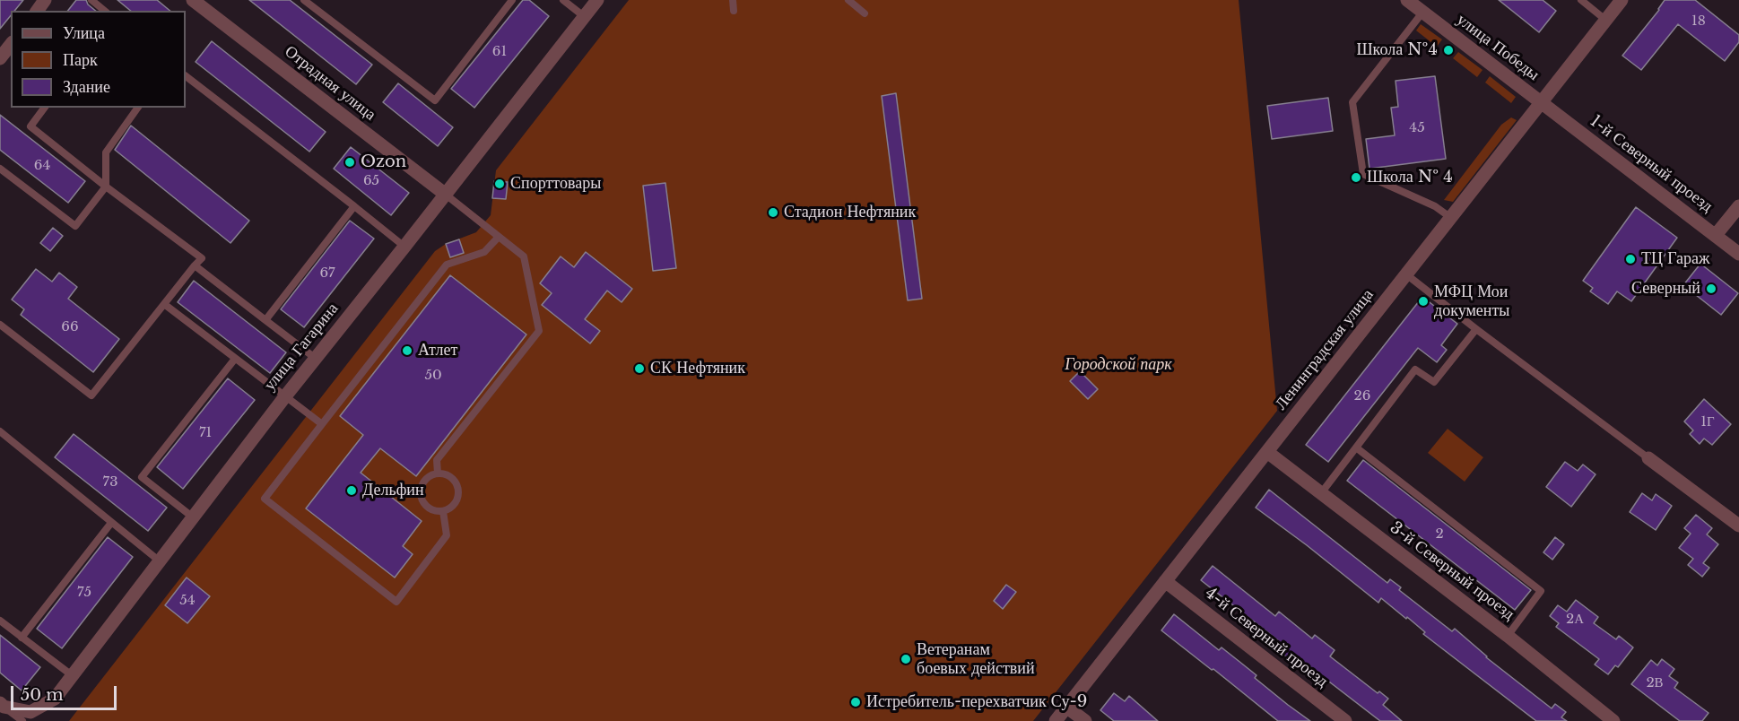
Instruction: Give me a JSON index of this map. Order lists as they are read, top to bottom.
{
  "streets": {
    "street": [
      "улица Победы",
      "Отрадная улица",
      "1-й Северный проезд",
      "улица Гагарина",
      "Ленинградская улица",
      "3-й Северный проезд",
      "4-й Северный проезд"
    ]
  },
  "crossings": [
    ["улица Победы", "1-й Северный проезд"],
    ["улица Победы", "Ленинградская улица"],
    ["Отрадная улица", "улица Гагарина"],
    ["1-й Северный проезд", "Ленинградская улица"],
    ["Ленинградская улица", "3-й Северный проезд"],
    ["Ленинградская улица", "4-й Северный проезд"]
  ],
  "parks": ["Городской парк"],
  "places": [
    "Школа №4",
    "Ozon",
    "Школа № 4",
    "Спорттовары",
    "Стадион Нефтяник",
    "ТЦ Гараж",
    "Северный",
    "МФЦ Мои документы",
    "Атлет",
    "СК Нефтяник",
    "Дельфин",
    "Ветеранам боевых действий",
    "Истребитель-перехватчик Су-9"
  ],
  "house_numbers": [
    "18",
    "61",
    "45",
    "64",
    "65",
    "67",
    "66",
    "50",
    "26",
    "1Г",
    "71",
    "73",
    "2",
    "75",
    "54",
    "2А",
    "2В"
  ],
  "legend": ["Улица", "Парк", "Здание"],
  "scale_bar": "50 m"
}
